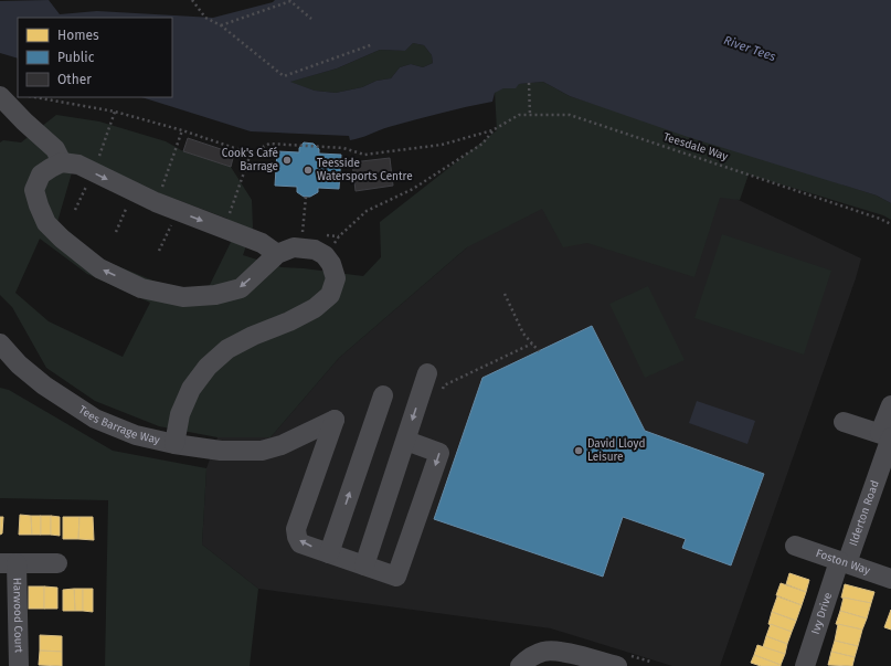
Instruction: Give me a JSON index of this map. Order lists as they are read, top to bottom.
{
  "streets": {
    "street": [
      "Tees Barrage Way",
      "Ilderton Road",
      "Foston Way",
      "Ivy Drive",
      "Harwood Court"
    ],
    "path": ["Teesdale Way"]
  },
  "crossings": [
    ["Ilderton Road", "Foston Way"],
    ["Ilderton Road", "Ivy Drive"],
    ["Foston Way", "Ivy Drive"]
  ],
  "water": ["River Tees"],
  "places": ["Cook's Café Barrage", "Teesside Watersports Centre", "David Lloyd Leisure"],
  "legend": ["Homes", "Public", "Other"]
}
